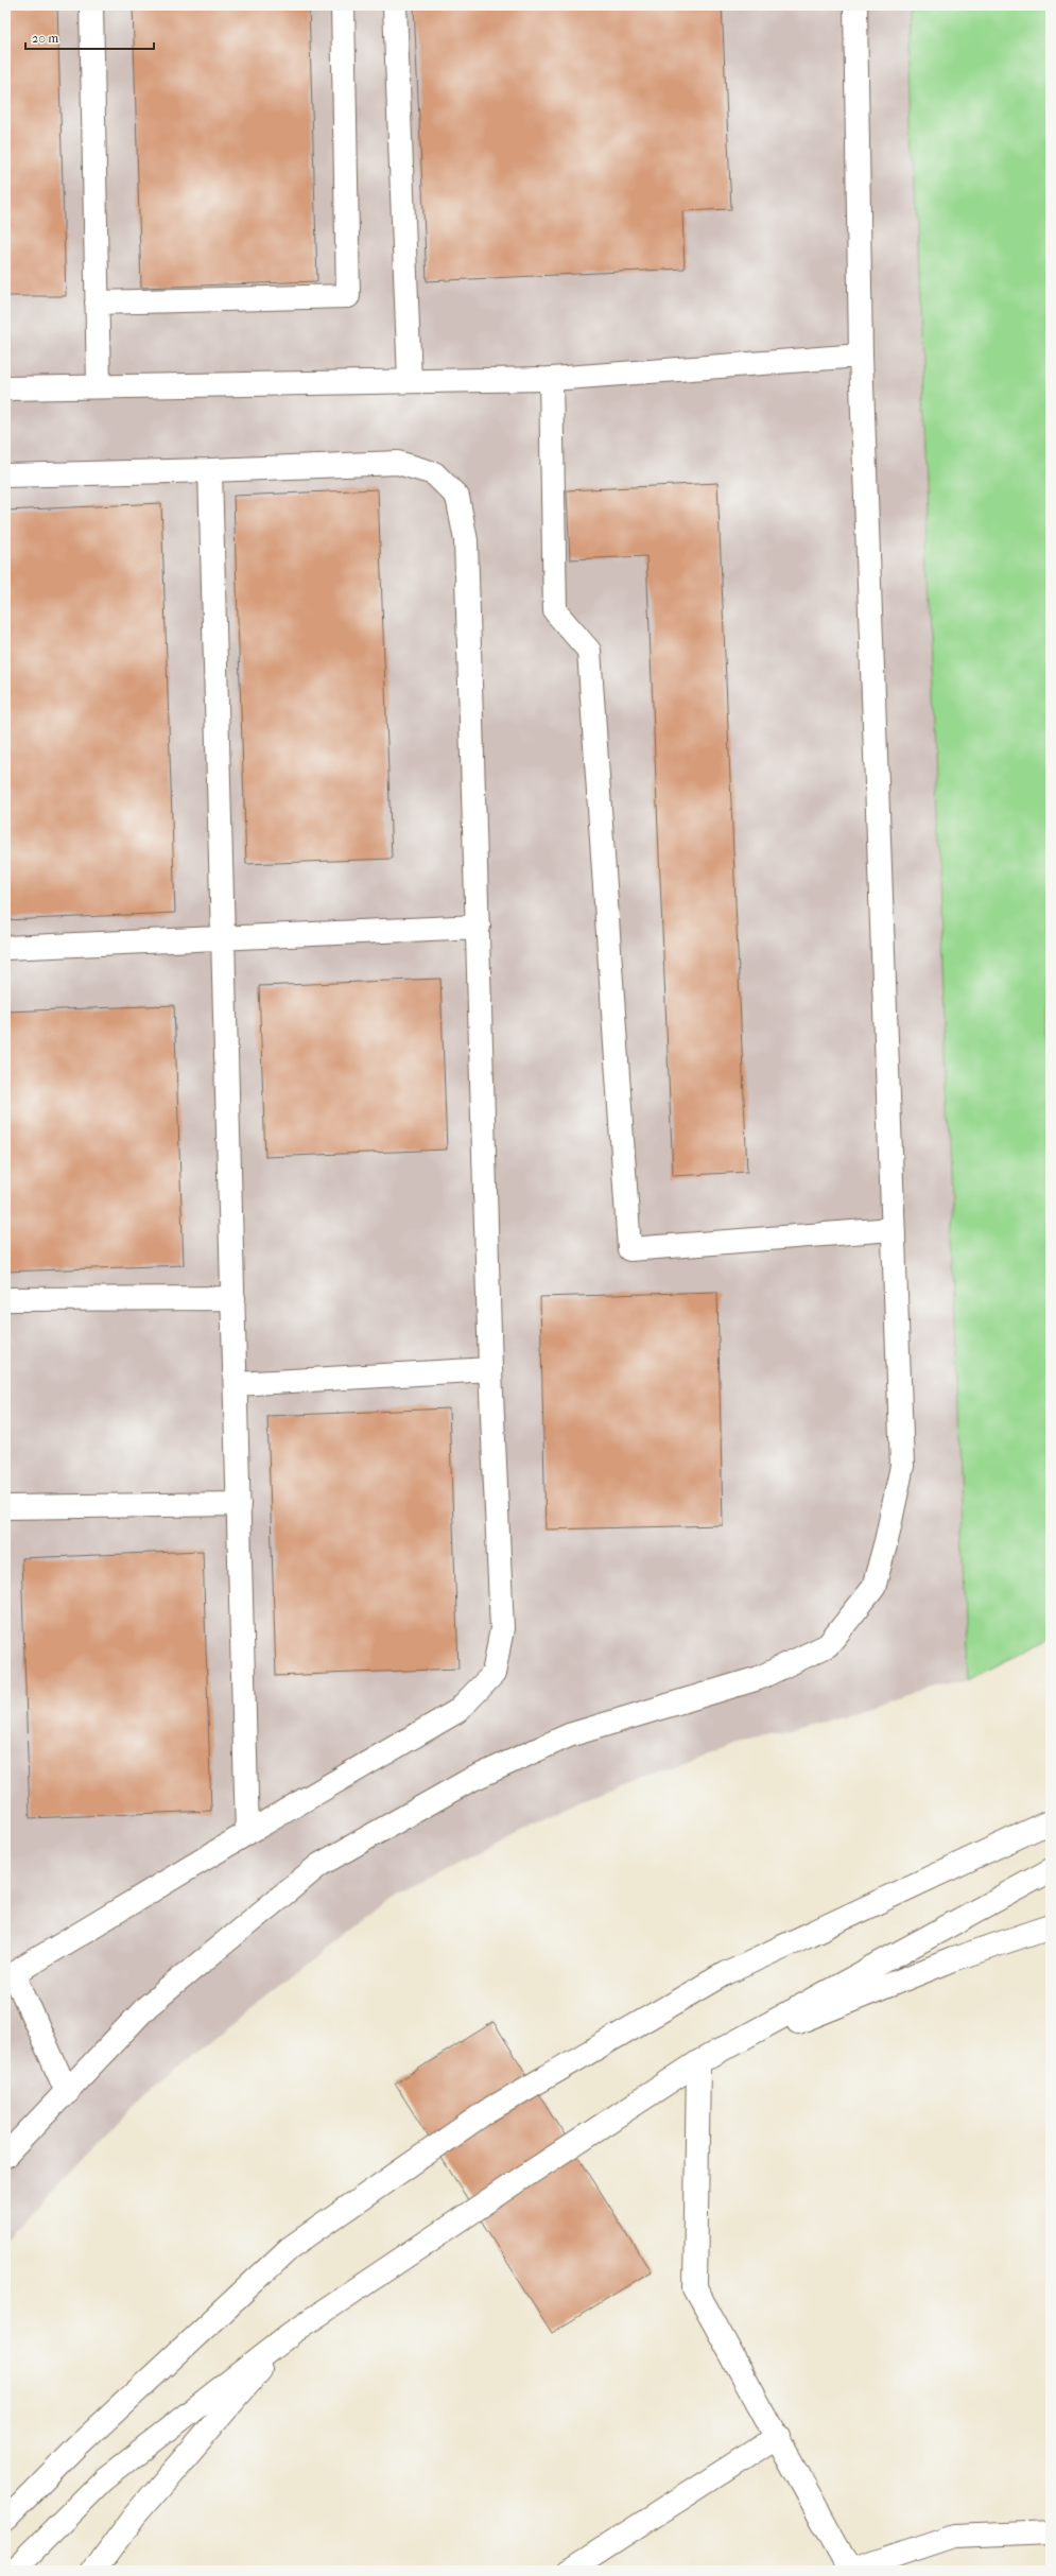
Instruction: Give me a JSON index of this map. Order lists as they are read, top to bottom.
{
  "scale_bar": "20 m"
}
